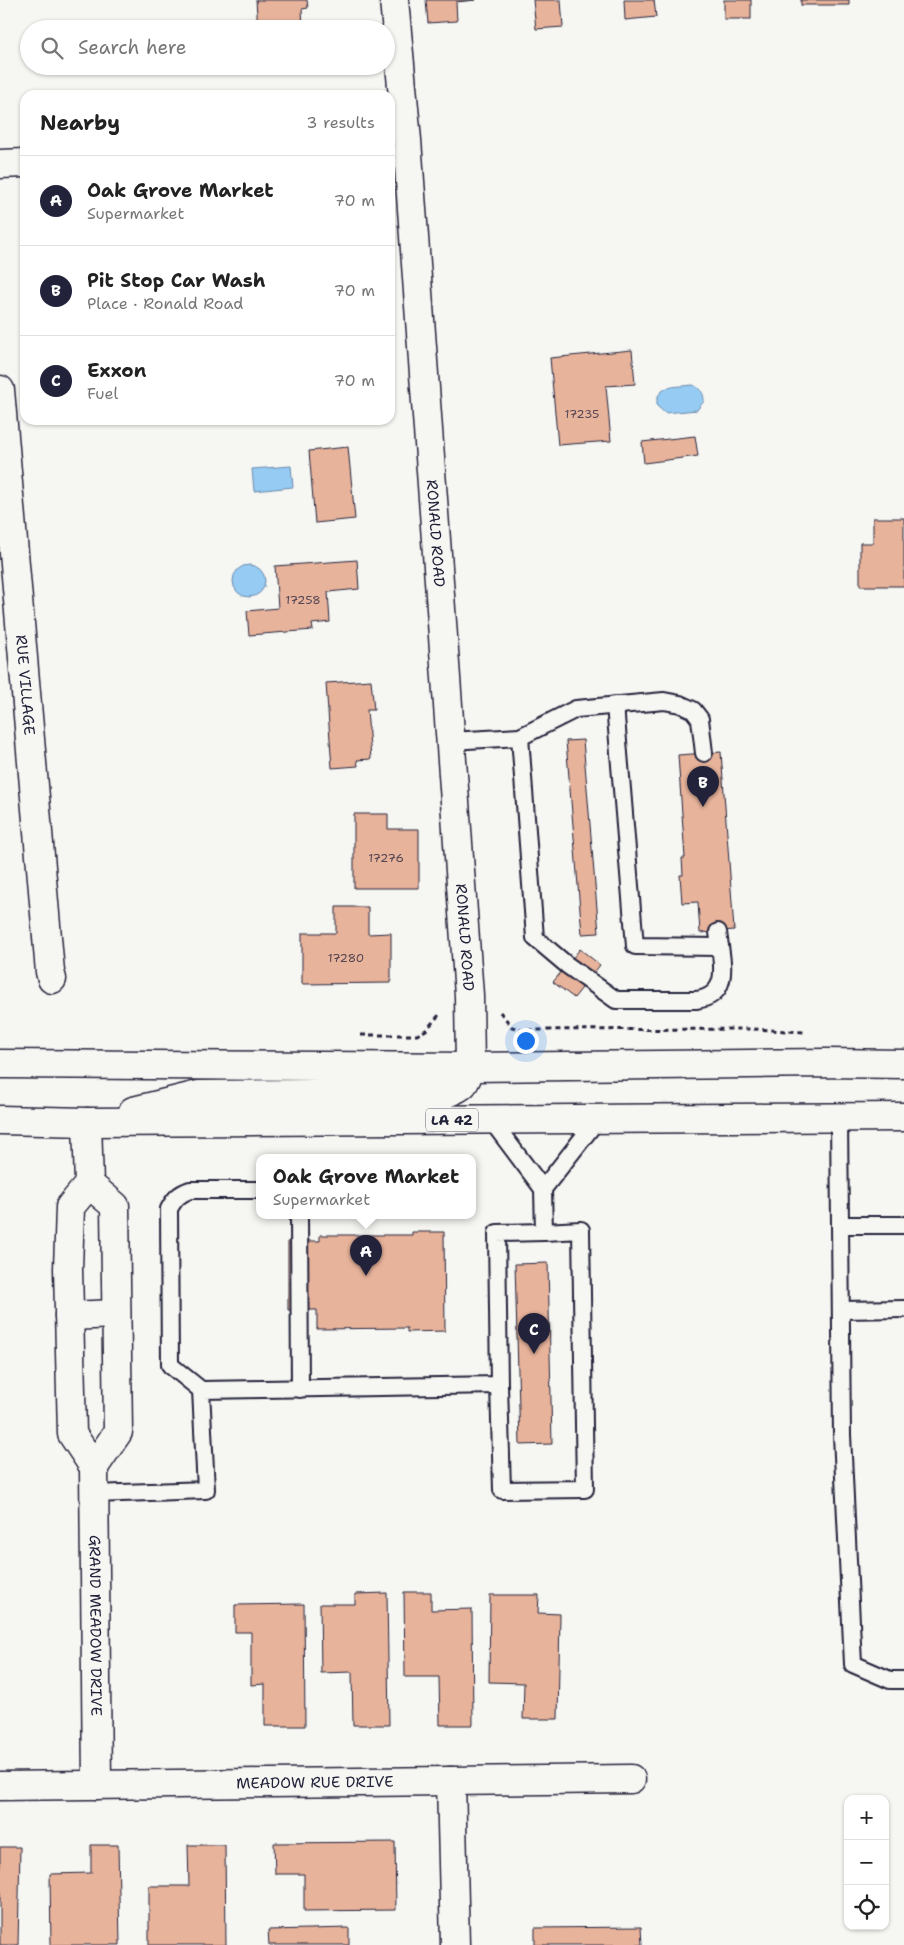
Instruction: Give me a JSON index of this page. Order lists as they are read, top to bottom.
{
  "streets": {
    "street": [
      "RONALD ROAD",
      "RUE VILLAGE",
      "LA 42",
      "GRAND MEADOW DRIVE",
      "MEADOW RUE DRIVE"
    ]
  },
  "crossings": [
    ["GRAND MEADOW DRIVE", "MEADOW RUE DRIVE"]
  ],
  "house_numbers": [
    "17235",
    "17258",
    "17276",
    "17280"
  ],
  "page": {
    "search": "Search here",
    "heading": ["Nearby", "3 results"],
    "list": [
      {
        "mark": "A",
        "name": "Oak Grove Market",
        "note": "Supermarket",
        "value": "70 m"
      },
      {
        "mark": "B",
        "name": "Pit Stop Car Wash",
        "note": "Place · Ronald Road",
        "value": "70 m"
      },
      {
        "mark": "C",
        "name": "Exxon",
        "note": "Fuel",
        "value": "70 m"
      }
    ],
    "pins": ["B", "A", "C"],
    "popup": ["Oak Grove Market", "Supermarket"],
    "map_buttons": ["+", "−"]
  }
}
